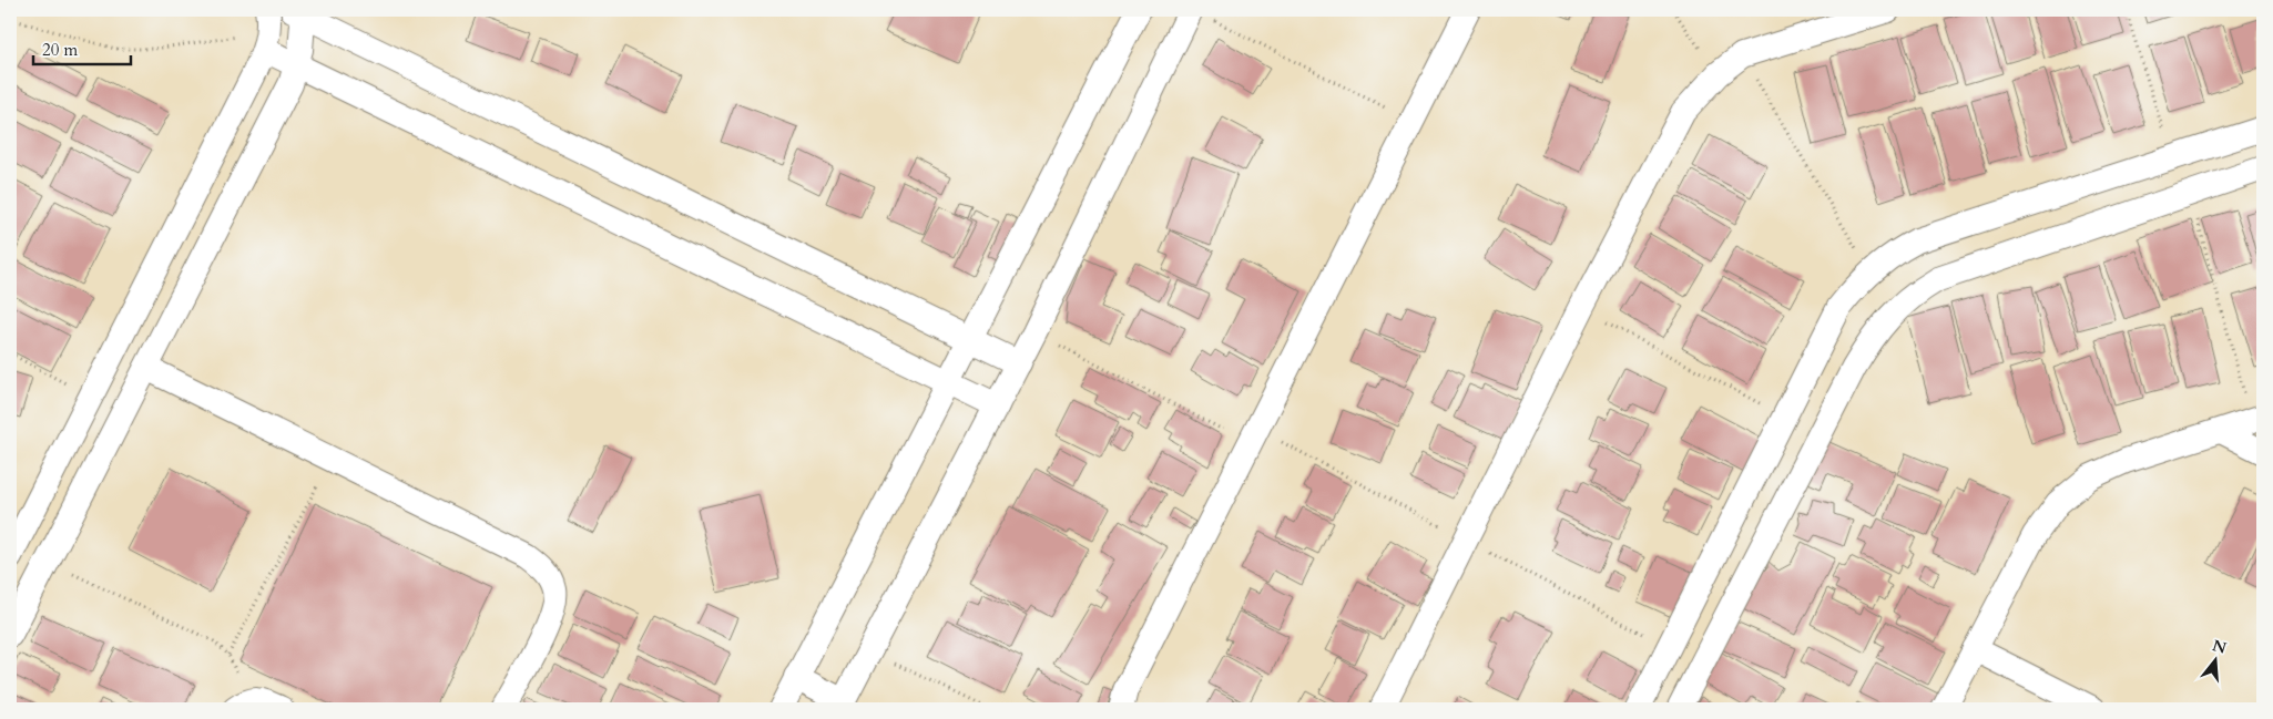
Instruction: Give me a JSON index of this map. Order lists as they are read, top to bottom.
{
  "scale_bar": "20 m",
  "north": "top"
}
